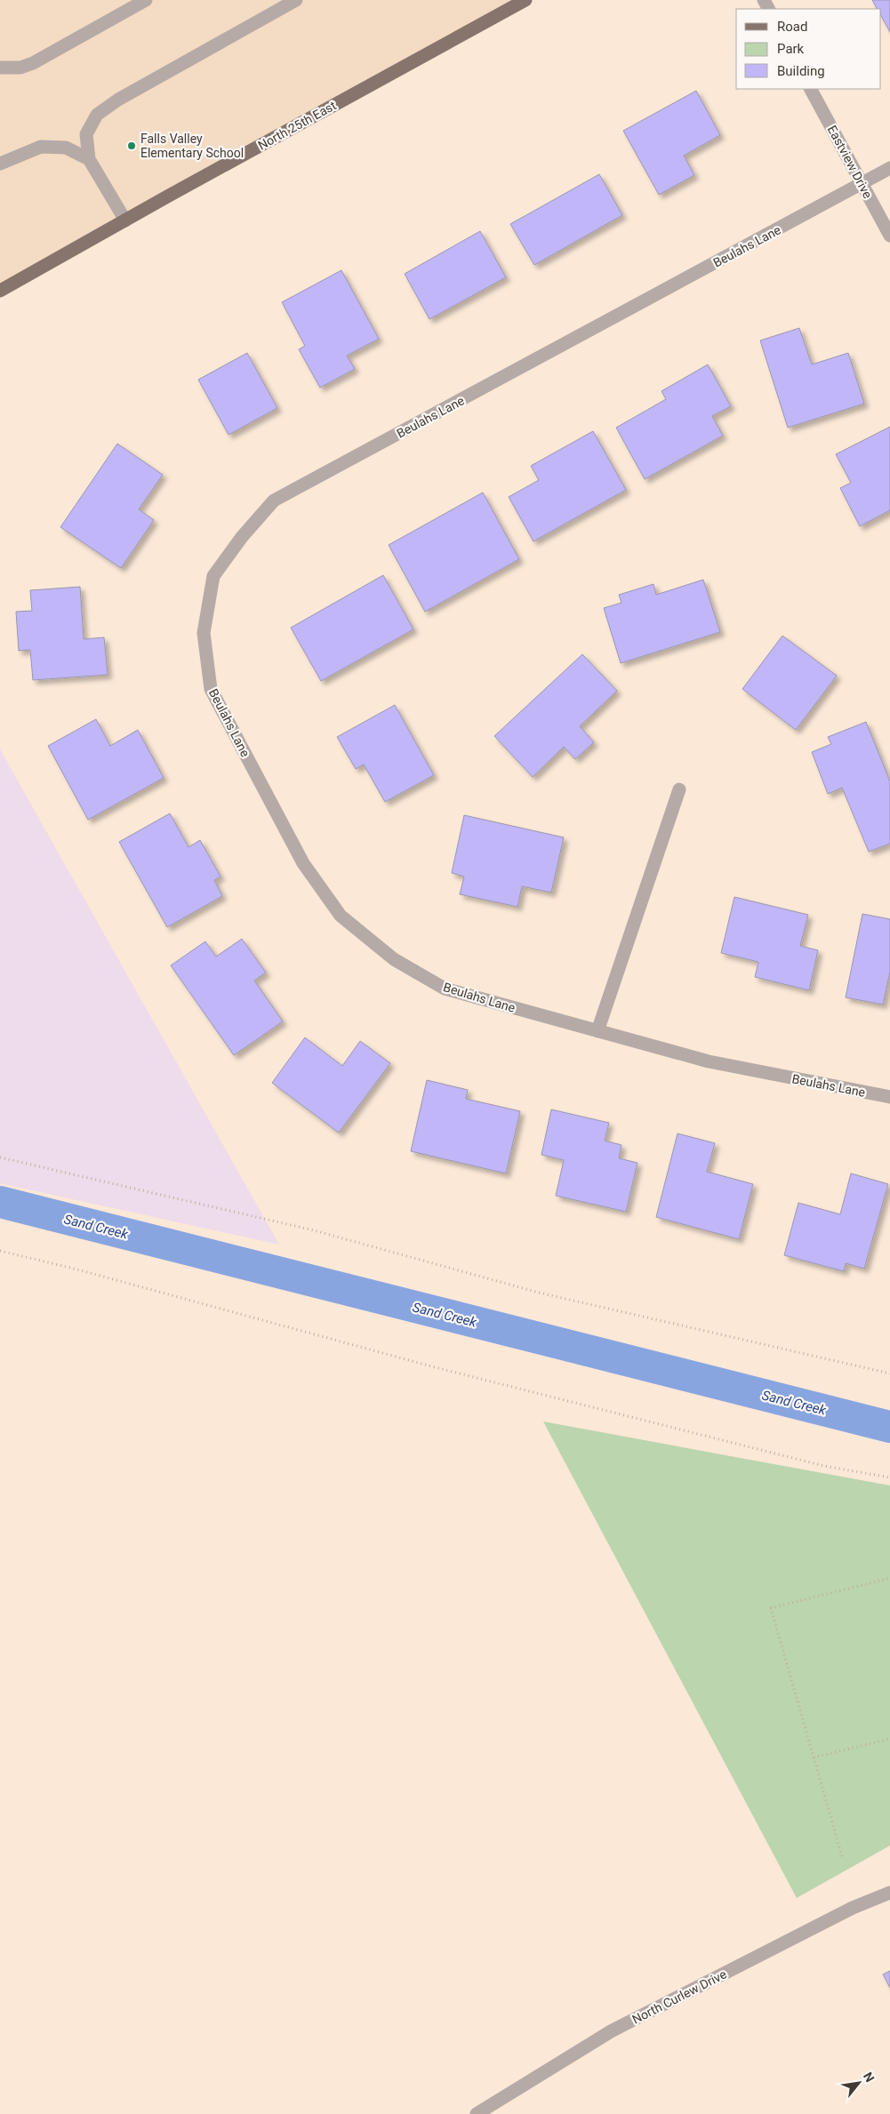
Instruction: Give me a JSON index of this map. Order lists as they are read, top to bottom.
{
  "streets": {
    "main road": ["North 25th East"],
    "street": ["Eastview Drive", "Beulahs Lane", "North Curlew Drive"]
  },
  "crossings": [
    ["Eastview Drive", "Beulahs Lane"]
  ],
  "water": ["Sand Creek"],
  "places": ["Falls Valley Elementary School"],
  "legend": ["Road", "Park", "Building"],
  "north": "top right"
}
